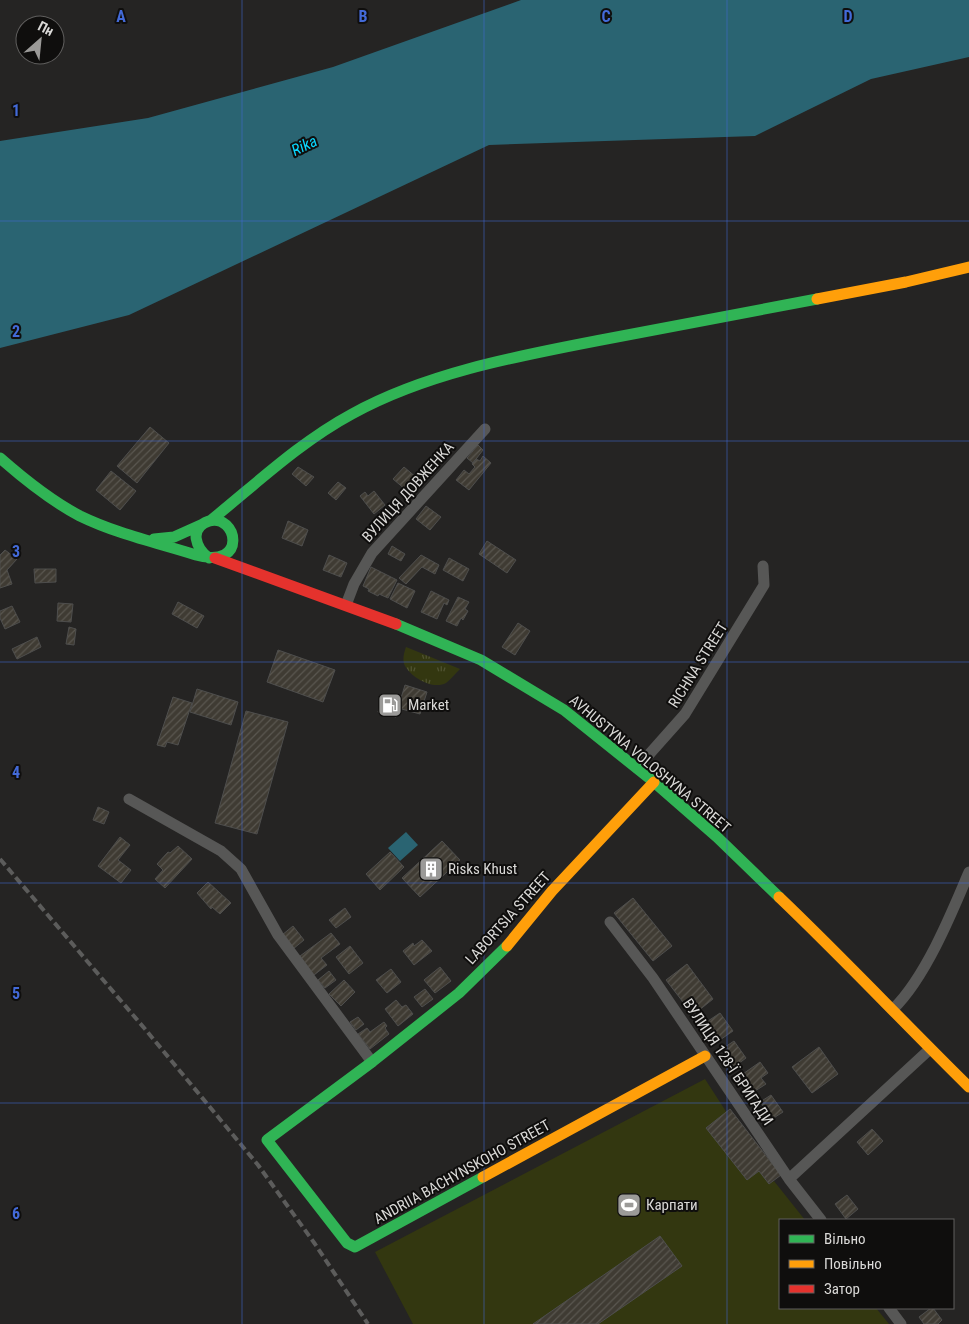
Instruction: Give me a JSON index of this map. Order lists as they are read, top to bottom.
{
  "streets": {
    "main road": ["AVHUSTYNA VOLOSHYNA STREET", "LABORTSIA STREET", "ANDRIIA BACHYNSKOHO STREET"],
    "street": ["ВУЛИЦЯ ДОВЖЕНКА", "RICHNA STREET", "ВУЛИЦЯ 128-Ї БРИГАДИ"]
  },
  "crossings": [
    ["ВУЛИЦЯ ДОВЖЕНКА", "AVHUSTYNA VOLOSHYNA STREET"],
    ["RICHNA STREET", "AVHUSTYNA VOLOSHYNA STREET"],
    ["AVHUSTYNA VOLOSHYNA STREET", "LABORTSIA STREET"],
    ["LABORTSIA STREET", "ANDRIIA BACHYNSKOHO STREET"],
    ["ВУЛИЦЯ 128-Ї БРИГАДИ", "ANDRIIA BACHYNSKOHO STREET"]
  ],
  "water": ["Rika"],
  "places": {
    "fuel station": ["Market"],
    "building": ["Risks Khust"],
    "sports": ["Карпати"]
  },
  "legend": ["Вільно", "Повільно", "Затор"],
  "north": "top right",
  "grid": {
    "columns": [
      "A",
      "B",
      "C",
      "D"
    ],
    "rows": [
      "1",
      "2",
      "3",
      "4",
      "5",
      "6"
    ]
  }
}
